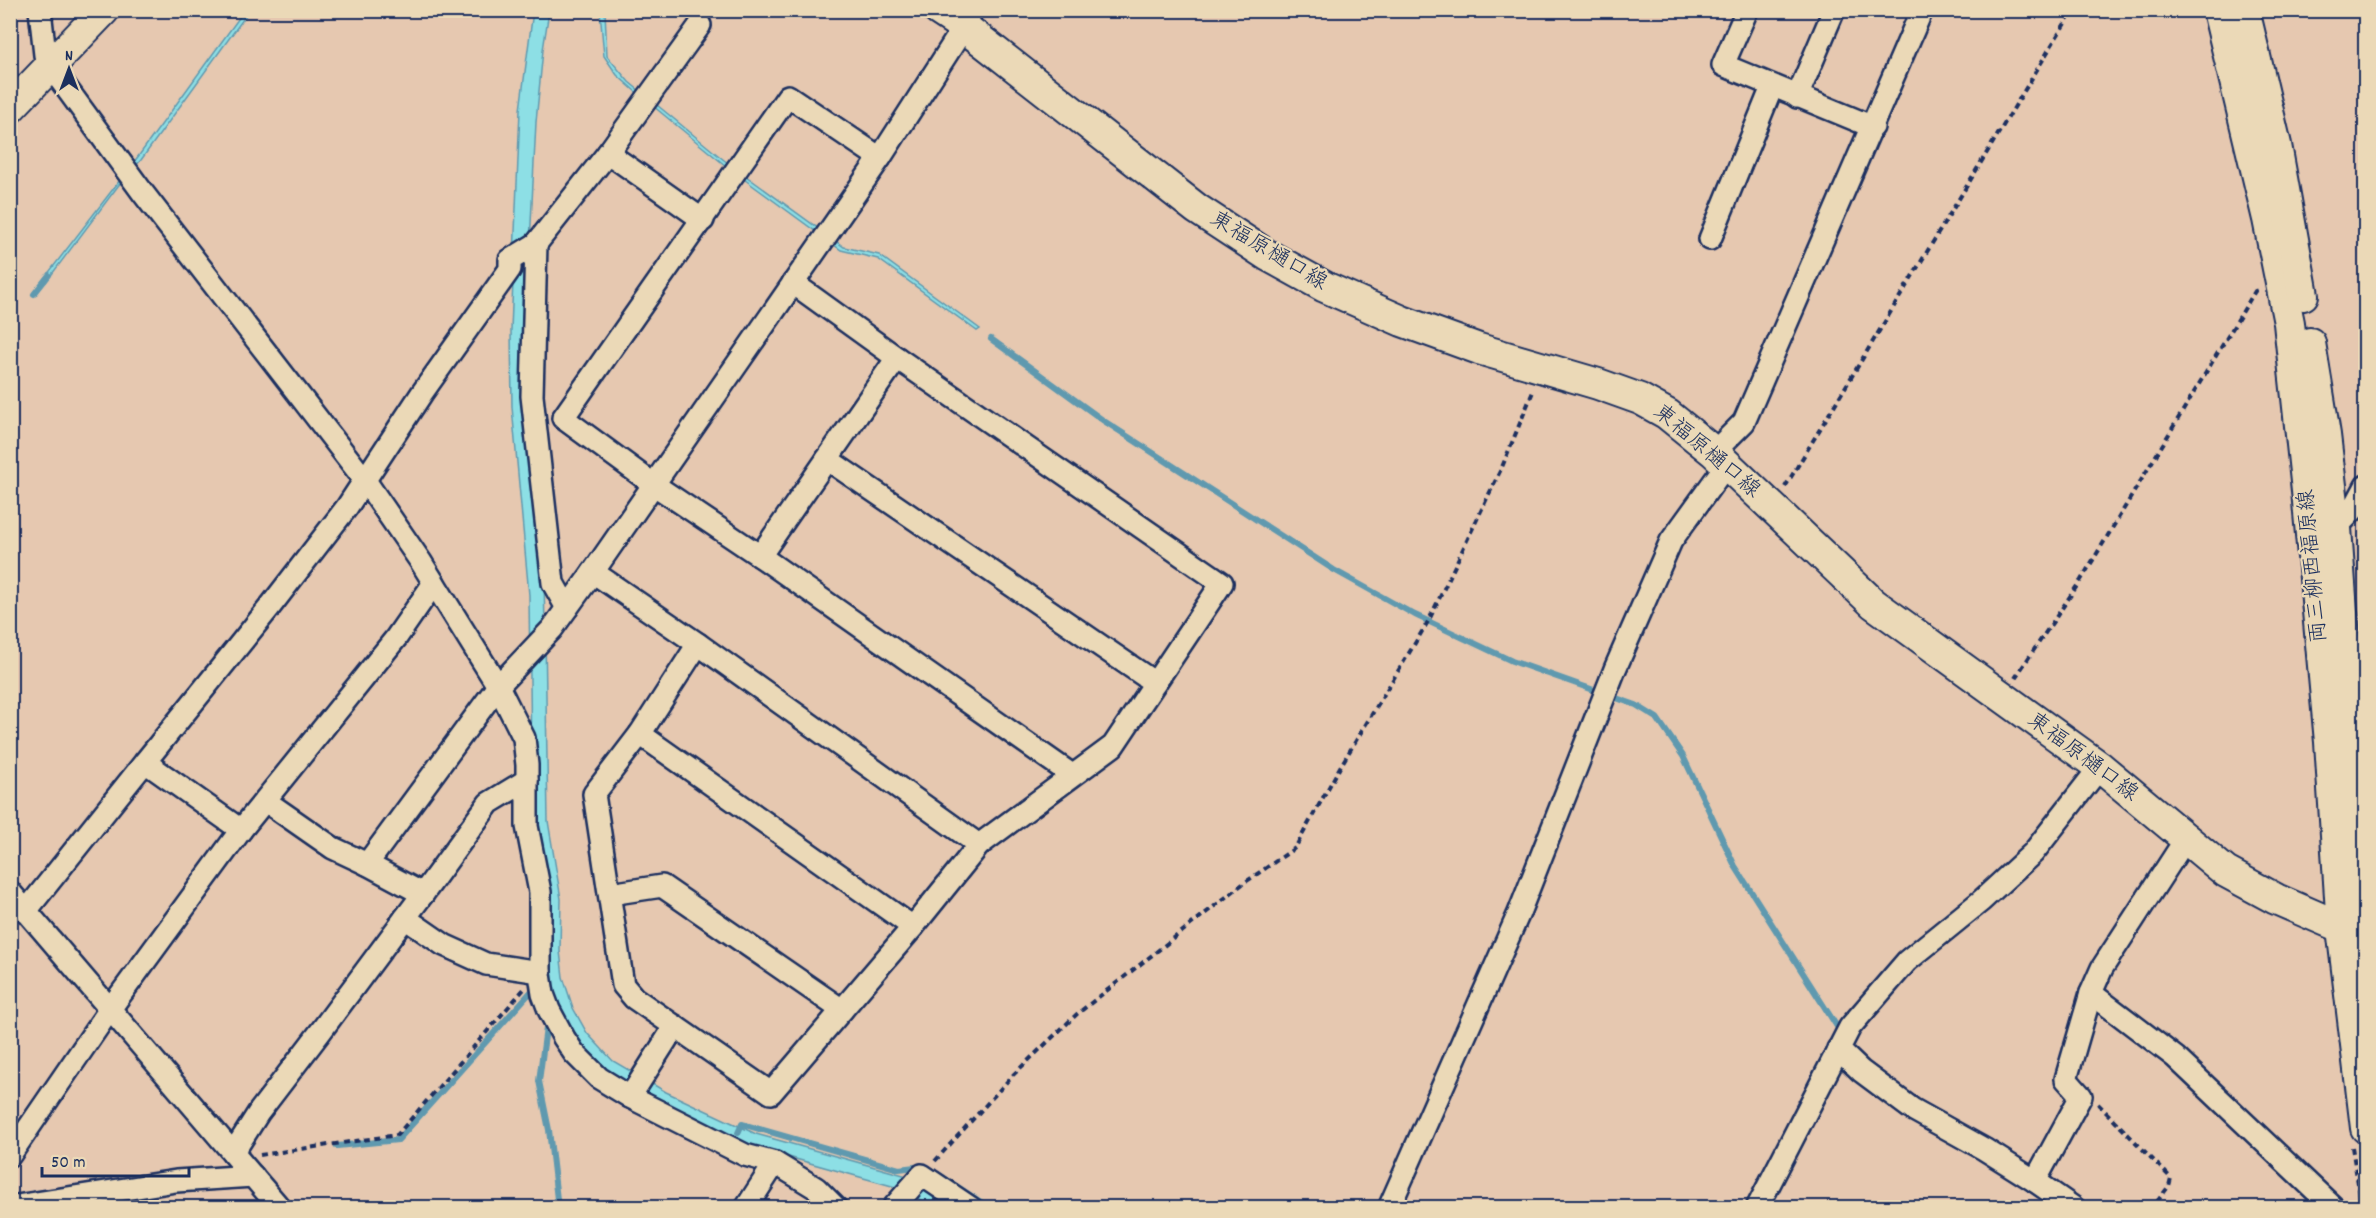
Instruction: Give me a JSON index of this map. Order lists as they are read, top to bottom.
{
  "streets": {
    "main road": ["東福原樋口線", "両三柳西福原線"]
  },
  "crossings": [
    ["東福原樋口線", "両三柳西福原線"]
  ],
  "scale_bar": "50 m",
  "north": "top"
}
